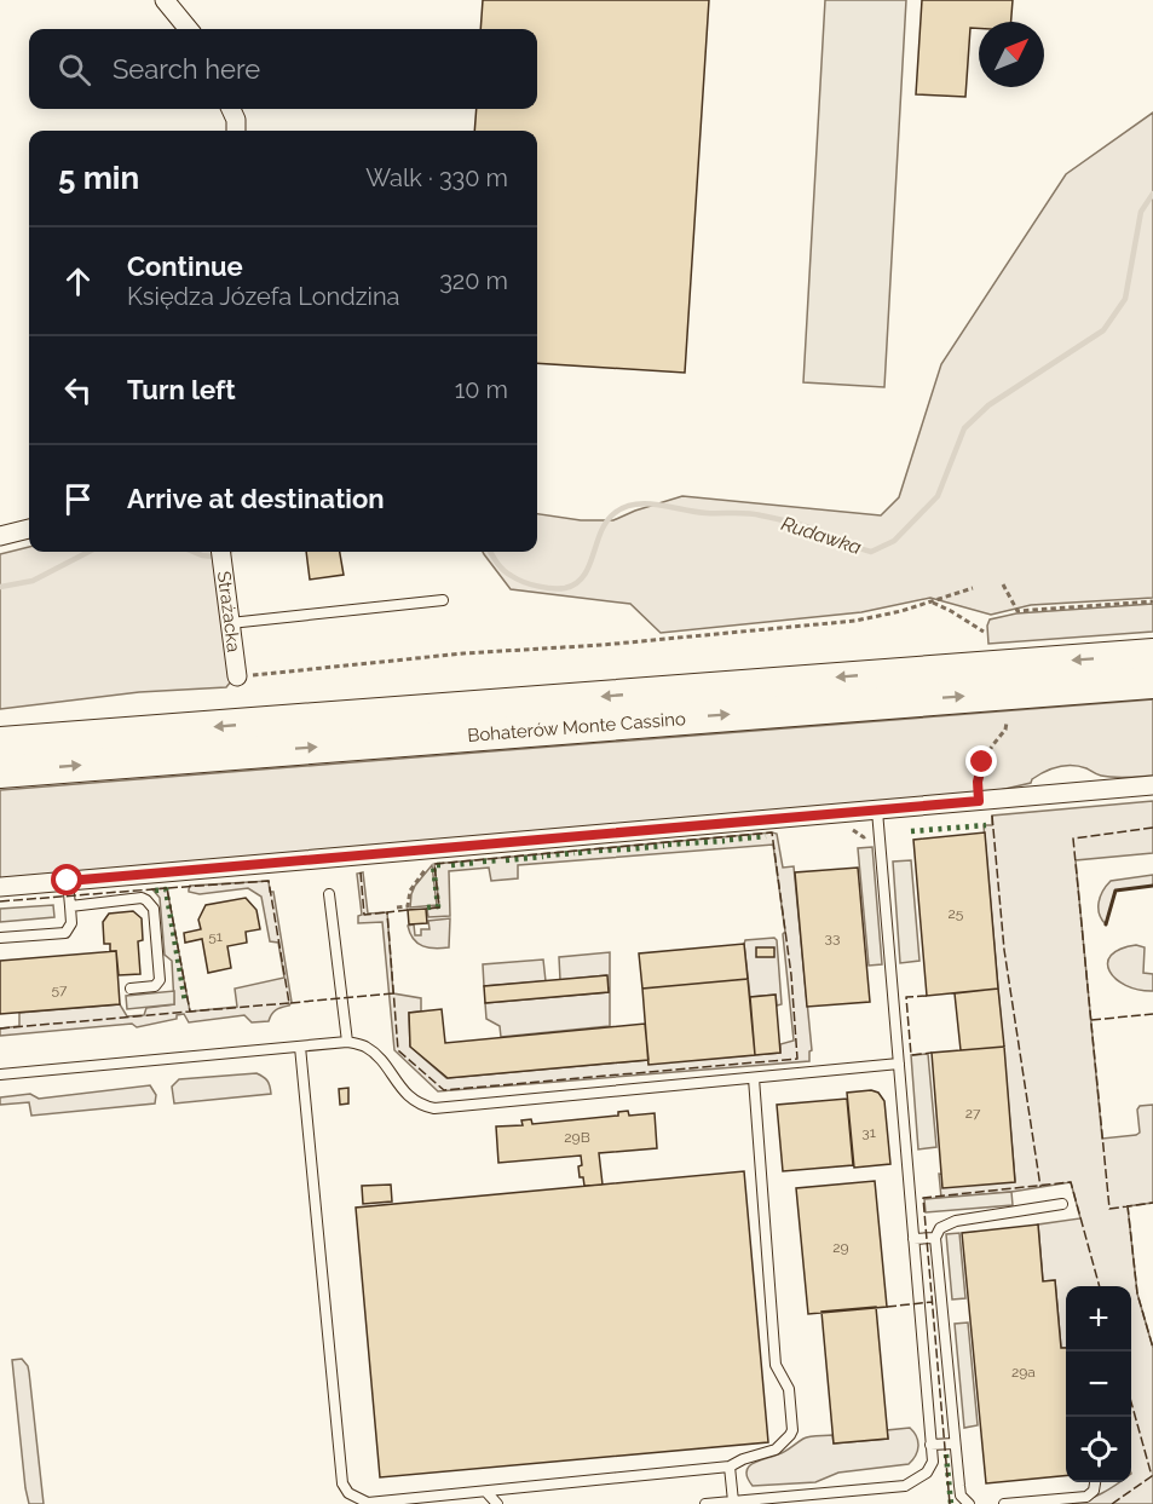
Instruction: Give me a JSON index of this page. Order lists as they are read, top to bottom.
{
  "streets": {
    "highway": ["Bohaterów Monte Cassino"],
    "street": ["Strażacka"]
  },
  "water": ["Rudawka"],
  "house_numbers": [
    "25",
    "51",
    "33",
    "57",
    "27",
    "31",
    "29B",
    "29",
    "29a"
  ],
  "north": "top right",
  "page": {
    "search": "Search here",
    "heading": ["5 min", "Walk · 330 m"],
    "list": [
      ["Continue", "Księdza Józefa Londzina", "320 m"],
      ["Turn left", "10 m"],
      "Arrive at destination"
    ],
    "map_buttons": ["+", "−"]
  }
}
